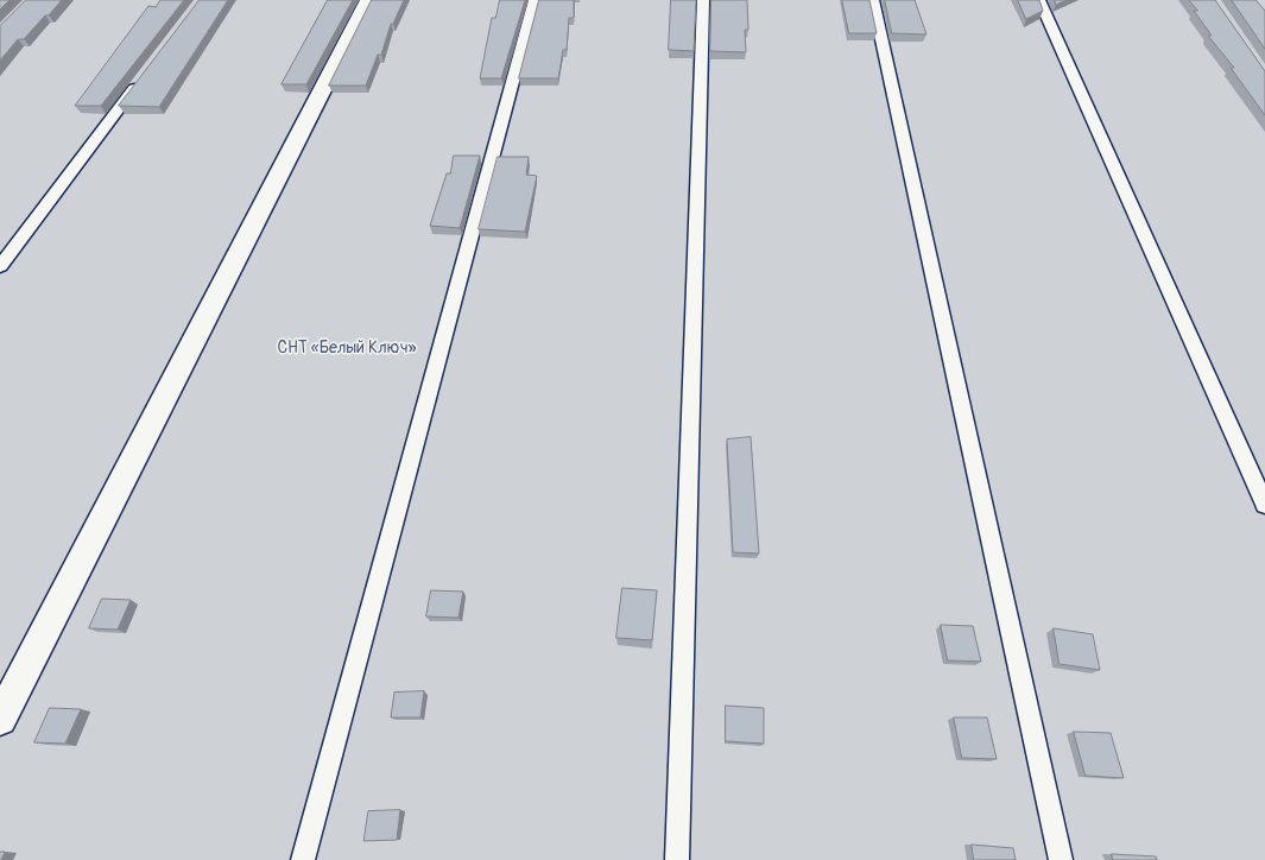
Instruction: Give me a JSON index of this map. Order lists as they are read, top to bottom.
{
  "parks": ["СНТ «Белый Ключ»"]
}
